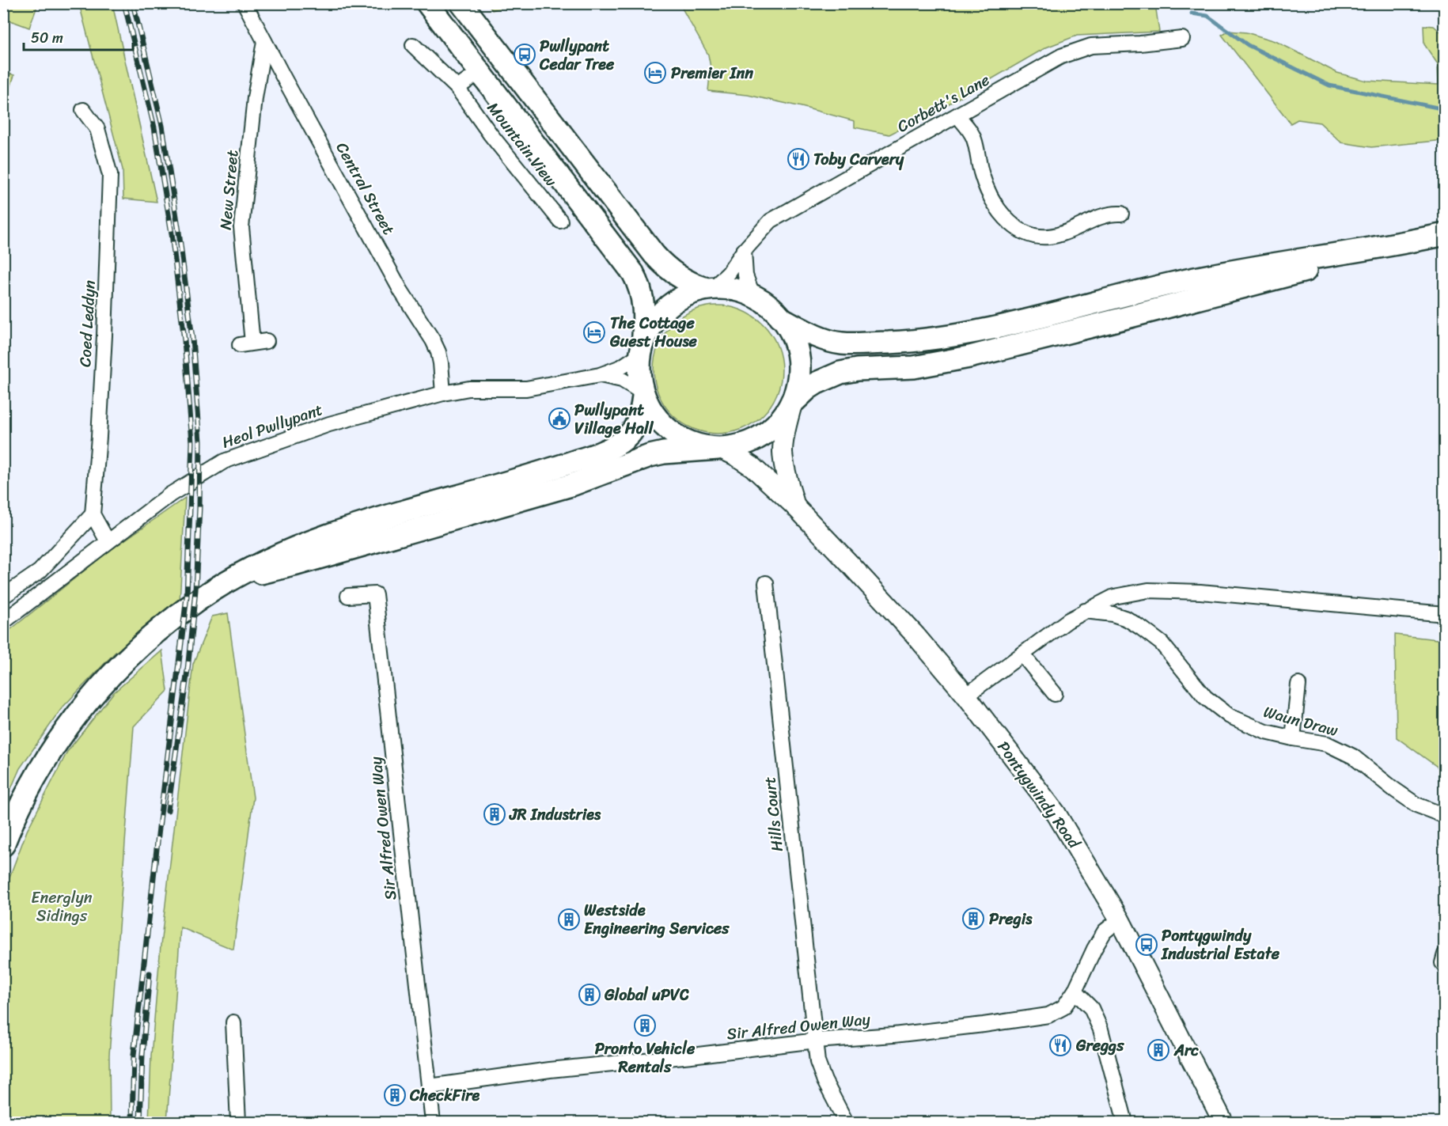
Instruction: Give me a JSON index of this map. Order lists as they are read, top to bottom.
{
  "streets": {
    "main road": ["Pontygwindy Road"],
    "street": [
      "Corbett's Lane",
      "Mountain View",
      "Central Street",
      "New Street",
      "Coed Leddyn",
      "Heol Pwllypant",
      "Waun Draw",
      "Hills Court",
      "Sir Alfred Owen Way"
    ]
  },
  "crossings": [
    ["Corbett's Lane", "Heol Pwllypant"],
    ["Corbett's Lane", "Pontygwindy Road"],
    ["Central Street", "New Street"],
    ["Central Street", "Heol Pwllypant"],
    ["Heol Pwllypant", "Pontygwindy Road"],
    ["Pontygwindy Road", "Sir Alfred Owen Way"],
    ["Hills Court", "Sir Alfred Owen Way"]
  ],
  "parks": ["Energlyn Sidings"],
  "places": {
    "bus stop": ["Pwllypant Cedar Tree", "Pontygwindy Industrial Estate"],
    "hotel": ["Premier Inn", "The Cottage Guest House"],
    "restaurant": ["Toby Carvery", "Greggs"],
    "public building": ["Pwllypant Village Hall"],
    "building": [
      "JR Industries",
      "Pregis",
      "Westside Engineering Services",
      "Global uPVC",
      "Pronto Vehicle Rentals",
      "Arc",
      "CheckFire"
    ]
  },
  "scale_bar": "50 m"
}
